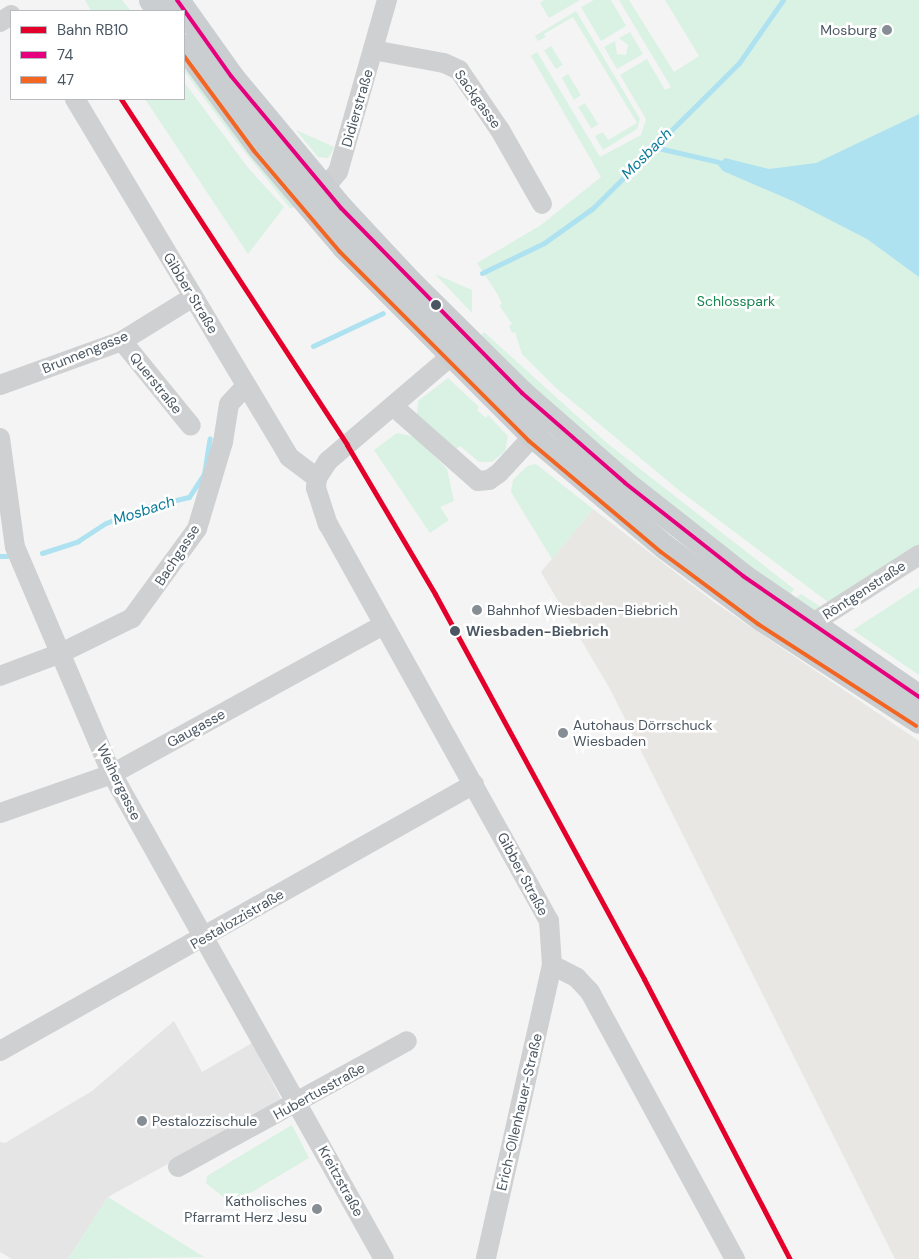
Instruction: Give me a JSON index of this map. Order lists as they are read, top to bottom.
{
  "streets": {
    "street": [
      "Sackgasse",
      "Didierstraße",
      "Gibber Straße",
      "Brunnengasse",
      "Querstraße",
      "Bachgasse",
      "Röntgenstraße",
      "Gaugasse",
      "Weihergasse",
      "Pestalozzistraße",
      "Hubertusstraße",
      "Erich-Ollenhauer-Straße",
      "Kreitzstraße"
    ]
  },
  "crossings": [
    ["Sackgasse", "Didierstraße"],
    ["Gibber Straße", "Brunnengasse"],
    ["Gibber Straße", "Bachgasse"],
    ["Gibber Straße", "Gaugasse"],
    ["Gibber Straße", "Pestalozzistraße"],
    ["Gibber Straße", "Erich-Ollenhauer-Straße"],
    ["Brunnengasse", "Querstraße"],
    ["Bachgasse", "Weihergasse"],
    ["Gaugasse", "Weihergasse"],
    ["Weihergasse", "Pestalozzistraße"],
    ["Weihergasse", "Hubertusstraße"],
    ["Weihergasse", "Kreitzstraße"],
    ["Hubertusstraße", "Kreitzstraße"]
  ],
  "water": ["Mosbach"],
  "parks": ["Schlosspark"],
  "places": [
    "Mosburg",
    "Bahnhof Wiesbaden-Biebrich",
    "Wiesbaden-Biebrich",
    "Autohaus Dörrschuck Wiesbaden",
    "Pestalozzischule",
    "Katholisches Pfarramt Herz Jesu"
  ],
  "lines": ["transit line 74", "transit line 47", "rail line RB10"],
  "legend": ["Bahn RB10", "74", "47"]
}
